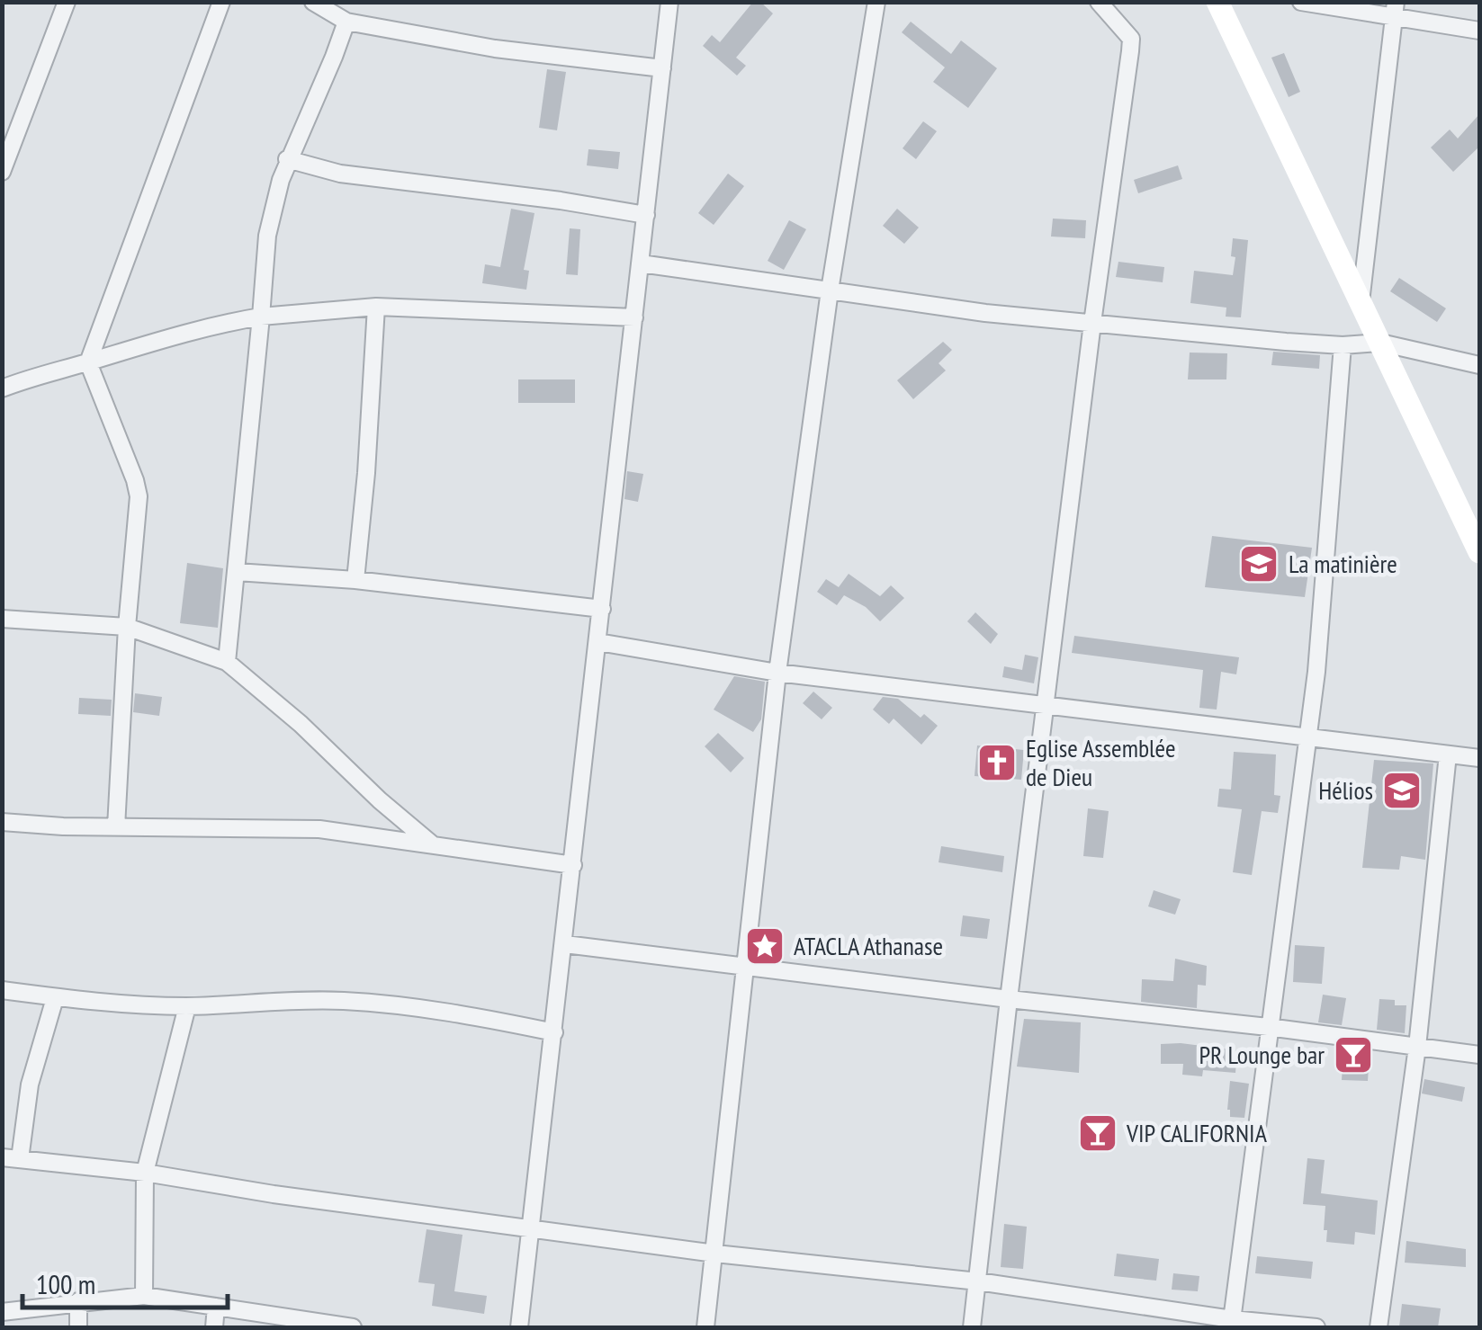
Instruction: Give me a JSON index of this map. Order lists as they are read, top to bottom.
{
  "places": {
    "school or university": ["La matinière", "Hélios"],
    "church": ["Eglise Assemblée de Dieu"],
    "place": ["ATACLA Athanase"],
    "bar": ["PR Lounge bar", "VIP CALIFORNIA"]
  },
  "scale_bar": "100 m"
}
